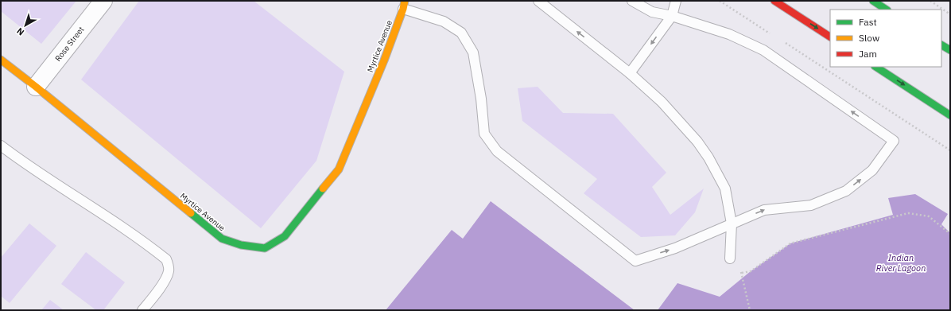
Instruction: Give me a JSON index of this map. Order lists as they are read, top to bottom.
{
  "streets": {
    "street": ["Rose Street", "Myrtice Avenue"]
  },
  "crossings": [
    ["Rose Street", "Myrtice Avenue"]
  ],
  "water": ["Indian River Lagoon"],
  "legend": ["Fast", "Slow", "Jam"],
  "north": "bottom left"
}
